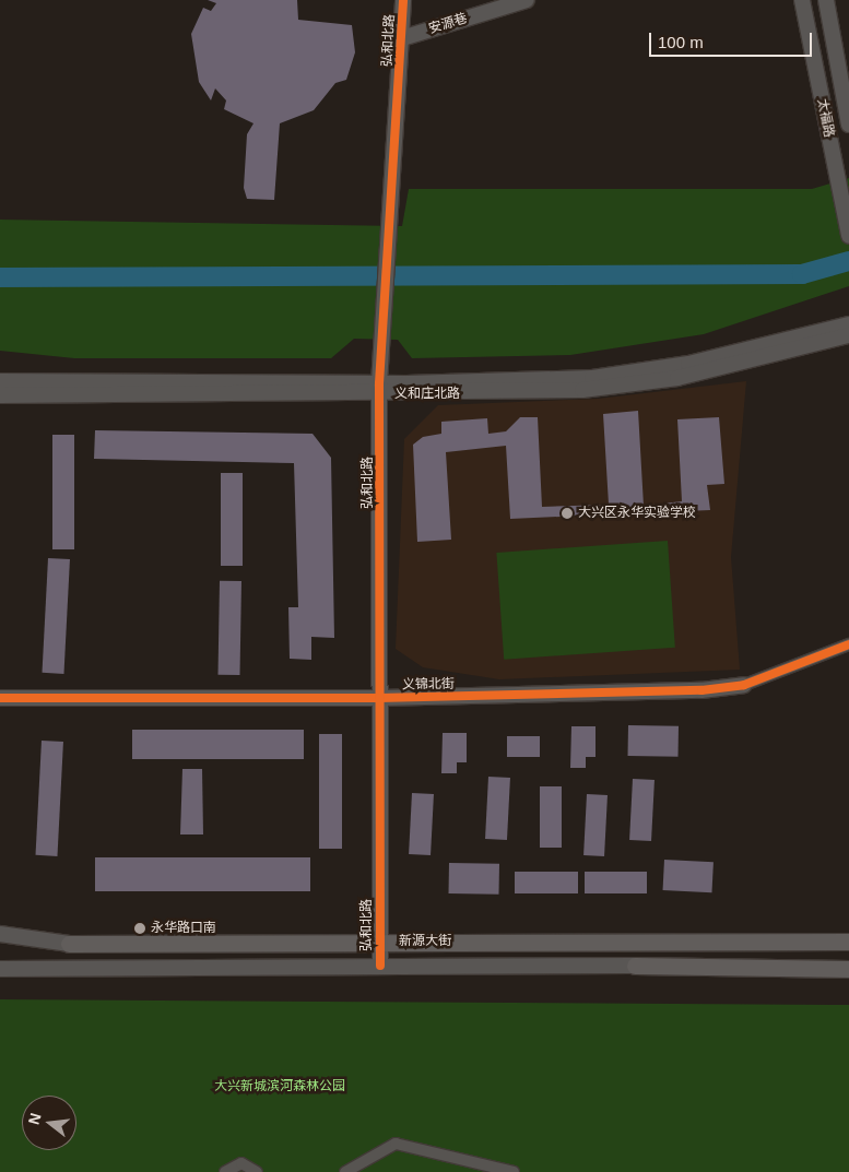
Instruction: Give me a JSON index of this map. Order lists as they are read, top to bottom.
{
  "streets": {
    "main road": [
      "安源巷",
      "弘和北路",
      "太福路",
      "义和庄北路",
      "义锦北街",
      "新源大街"
    ]
  },
  "crossings": [
    ["安源巷", "弘和北路"],
    ["弘和北路", "义和庄北路"],
    ["弘和北路", "义锦北街"],
    ["弘和北路", "新源大街"]
  ],
  "parks": ["大兴新城滨河森林公园"],
  "places": ["大兴区永华实验学校", "永华路口南"],
  "scale_bar": "100 m",
  "north": "left"
}
